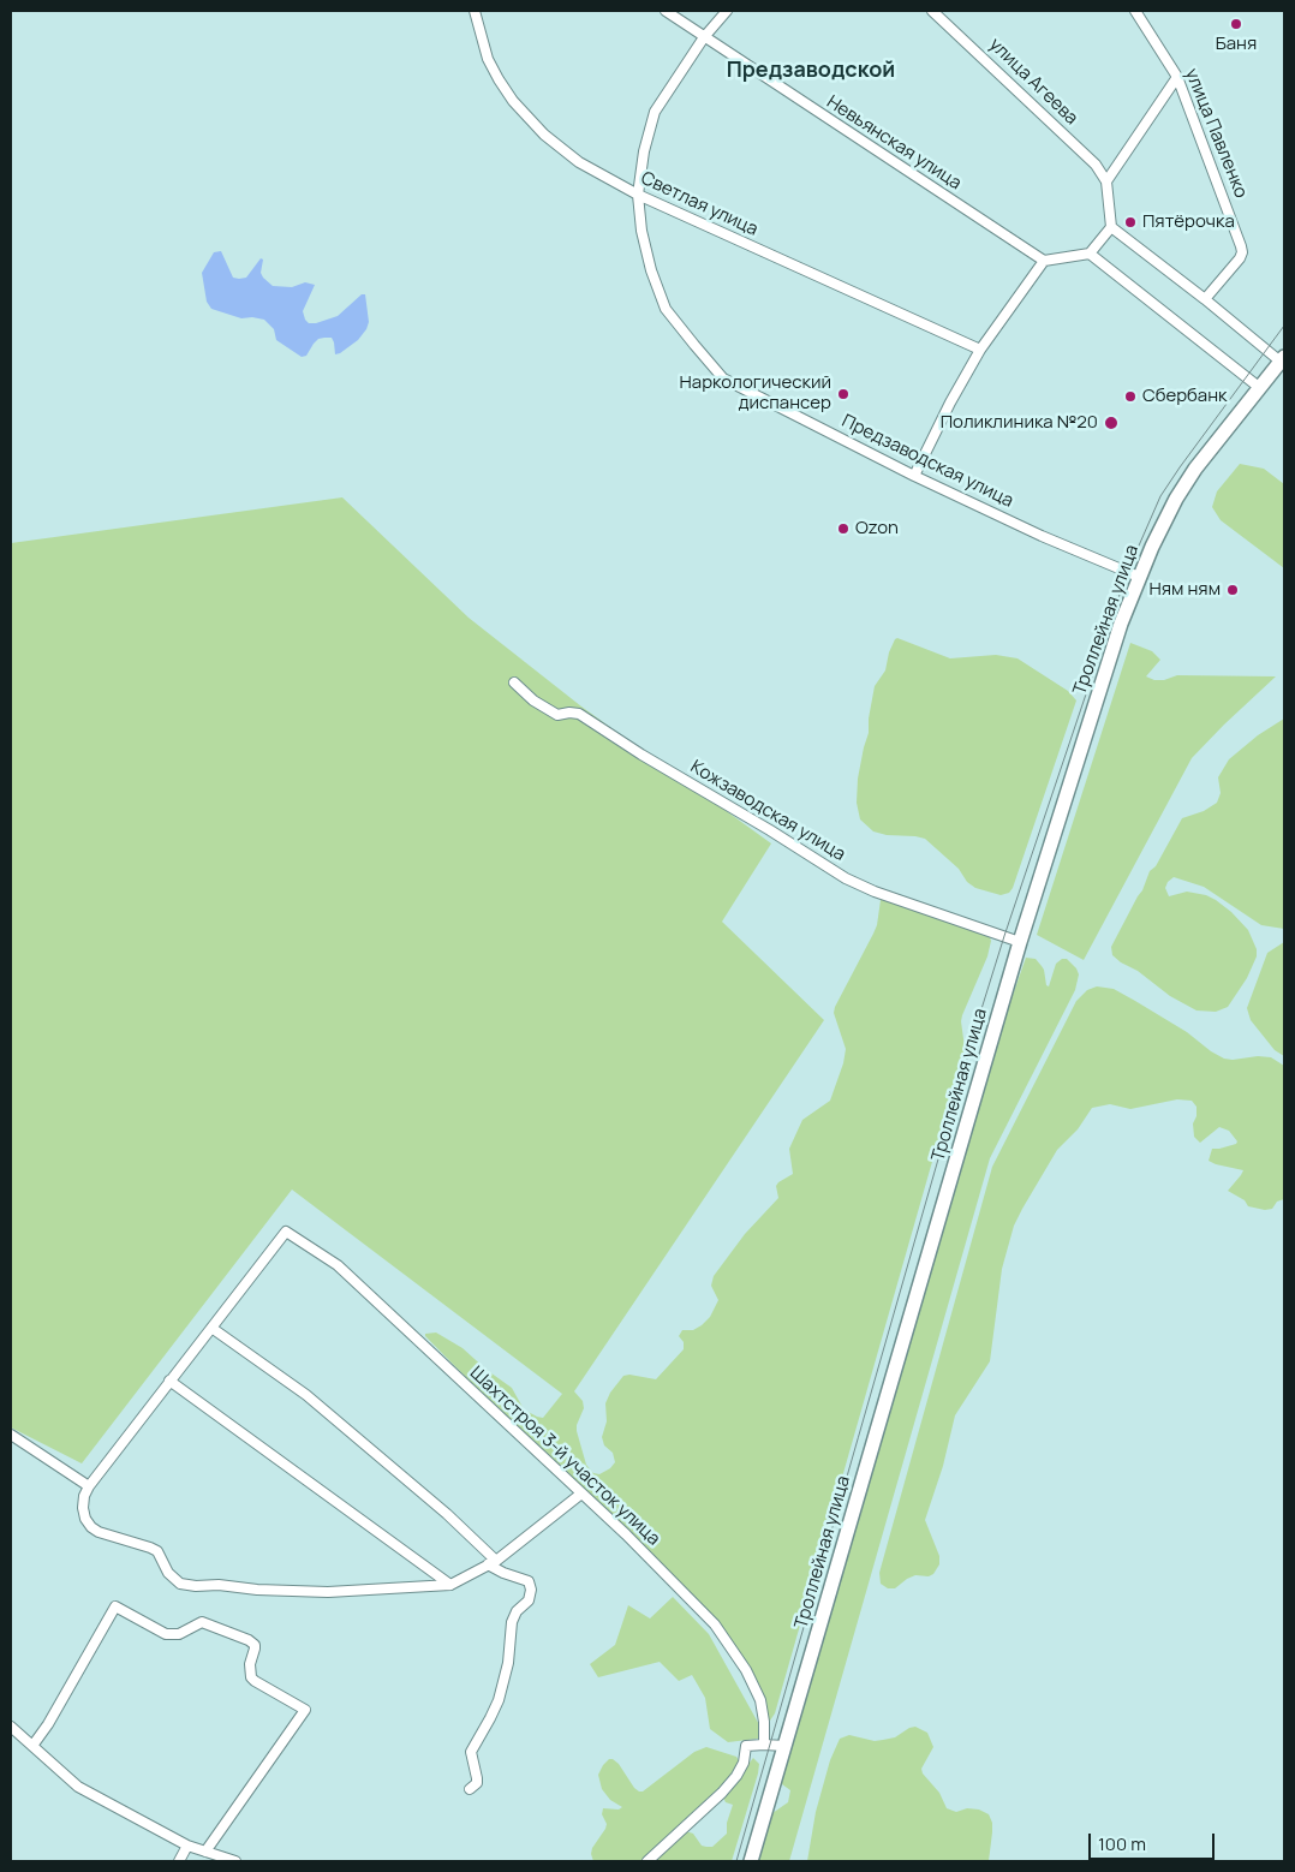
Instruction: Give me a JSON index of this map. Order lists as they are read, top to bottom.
{
  "streets": {
    "street": [
      "улица Агеева",
      "улица Павленко",
      "Невьянская улица",
      "Светлая улица",
      "Предзаводская улица",
      "Троллейная улица",
      "Кожзаводская улица",
      "Шахтстроя 3-й участок улица"
    ]
  },
  "crossings": [
    ["Невьянская улица", "Предзаводская улица"],
    ["Светлая улица", "Предзаводская улица"],
    ["Предзаводская улица", "Троллейная улица"],
    ["Троллейная улица", "Кожзаводская улица"]
  ],
  "districts": ["Предзаводской"],
  "places": [
    "Баня",
    "Пятёрочка",
    "Наркологический диспансер",
    "Сбербанк",
    "Поликлиника №20",
    "Ozon",
    "Ням ням"
  ],
  "scale_bar": "100 m"
}
